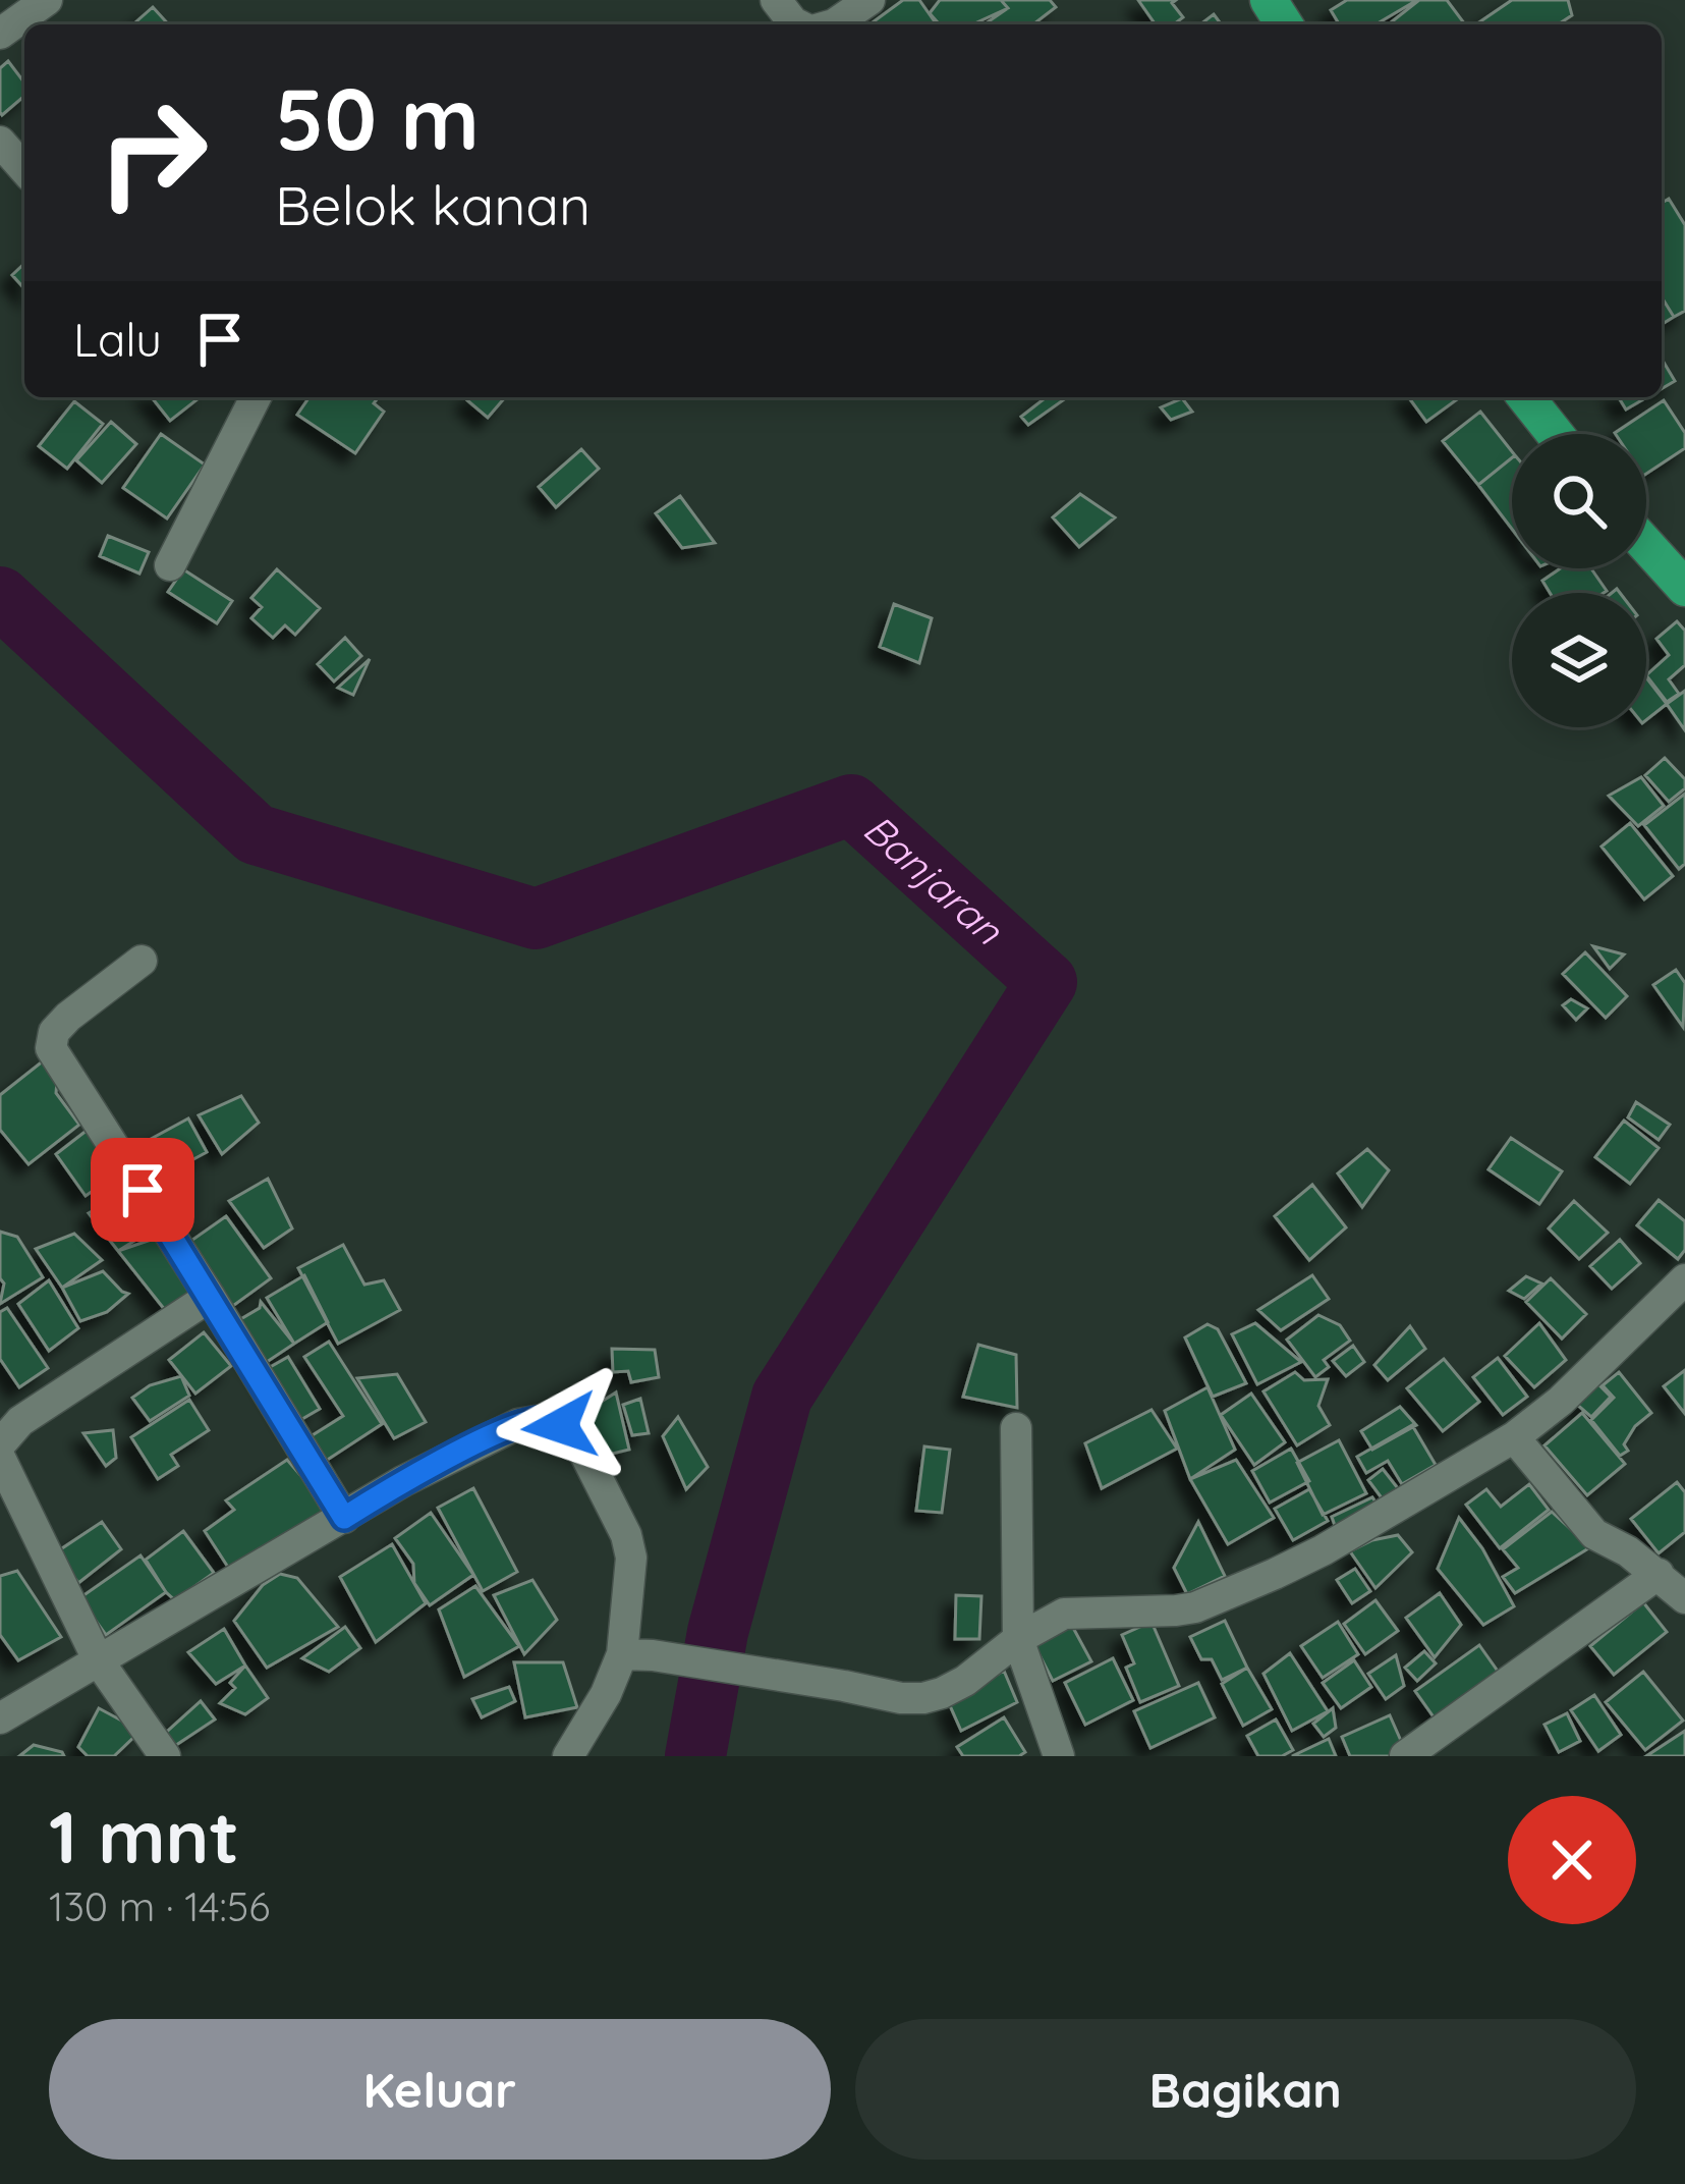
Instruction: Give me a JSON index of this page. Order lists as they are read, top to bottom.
{
  "water": ["Banjaran"],
  "page": {
    "turn": ["50 m", "Belok kanan"],
    "then": "Lalu",
    "heading": ["1 mnt", "130 m · 14:56"],
    "buttons": ["Keluar", "Bagikan"]
  }
}
